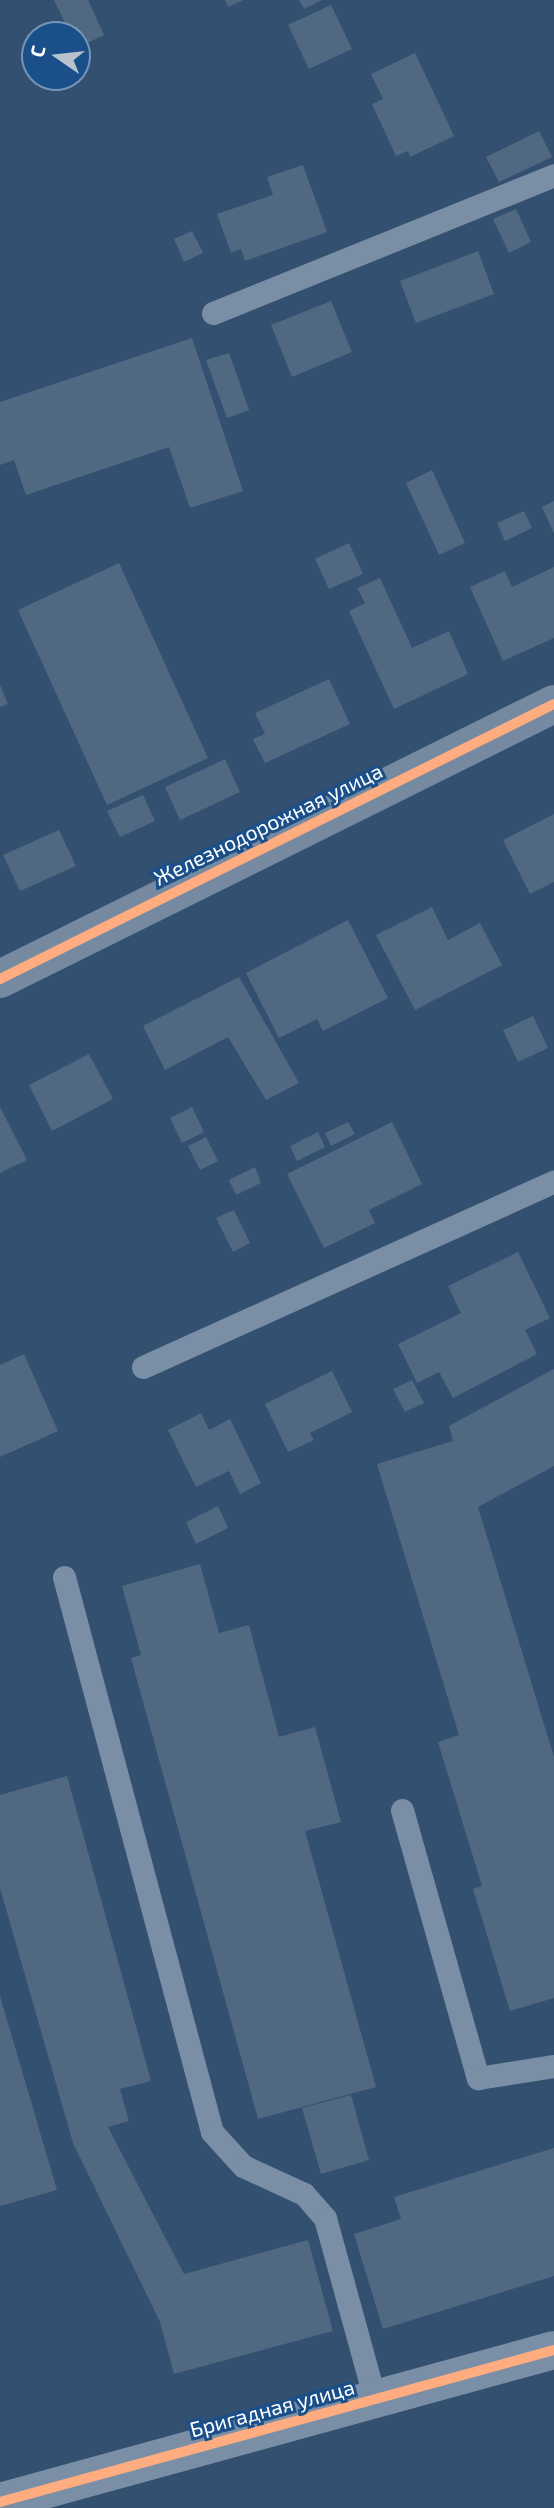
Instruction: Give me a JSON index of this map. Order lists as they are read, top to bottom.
{
  "streets": {
    "street": ["Железнодорожная улица", "Бригадная улица"]
  },
  "north": "left"
}
